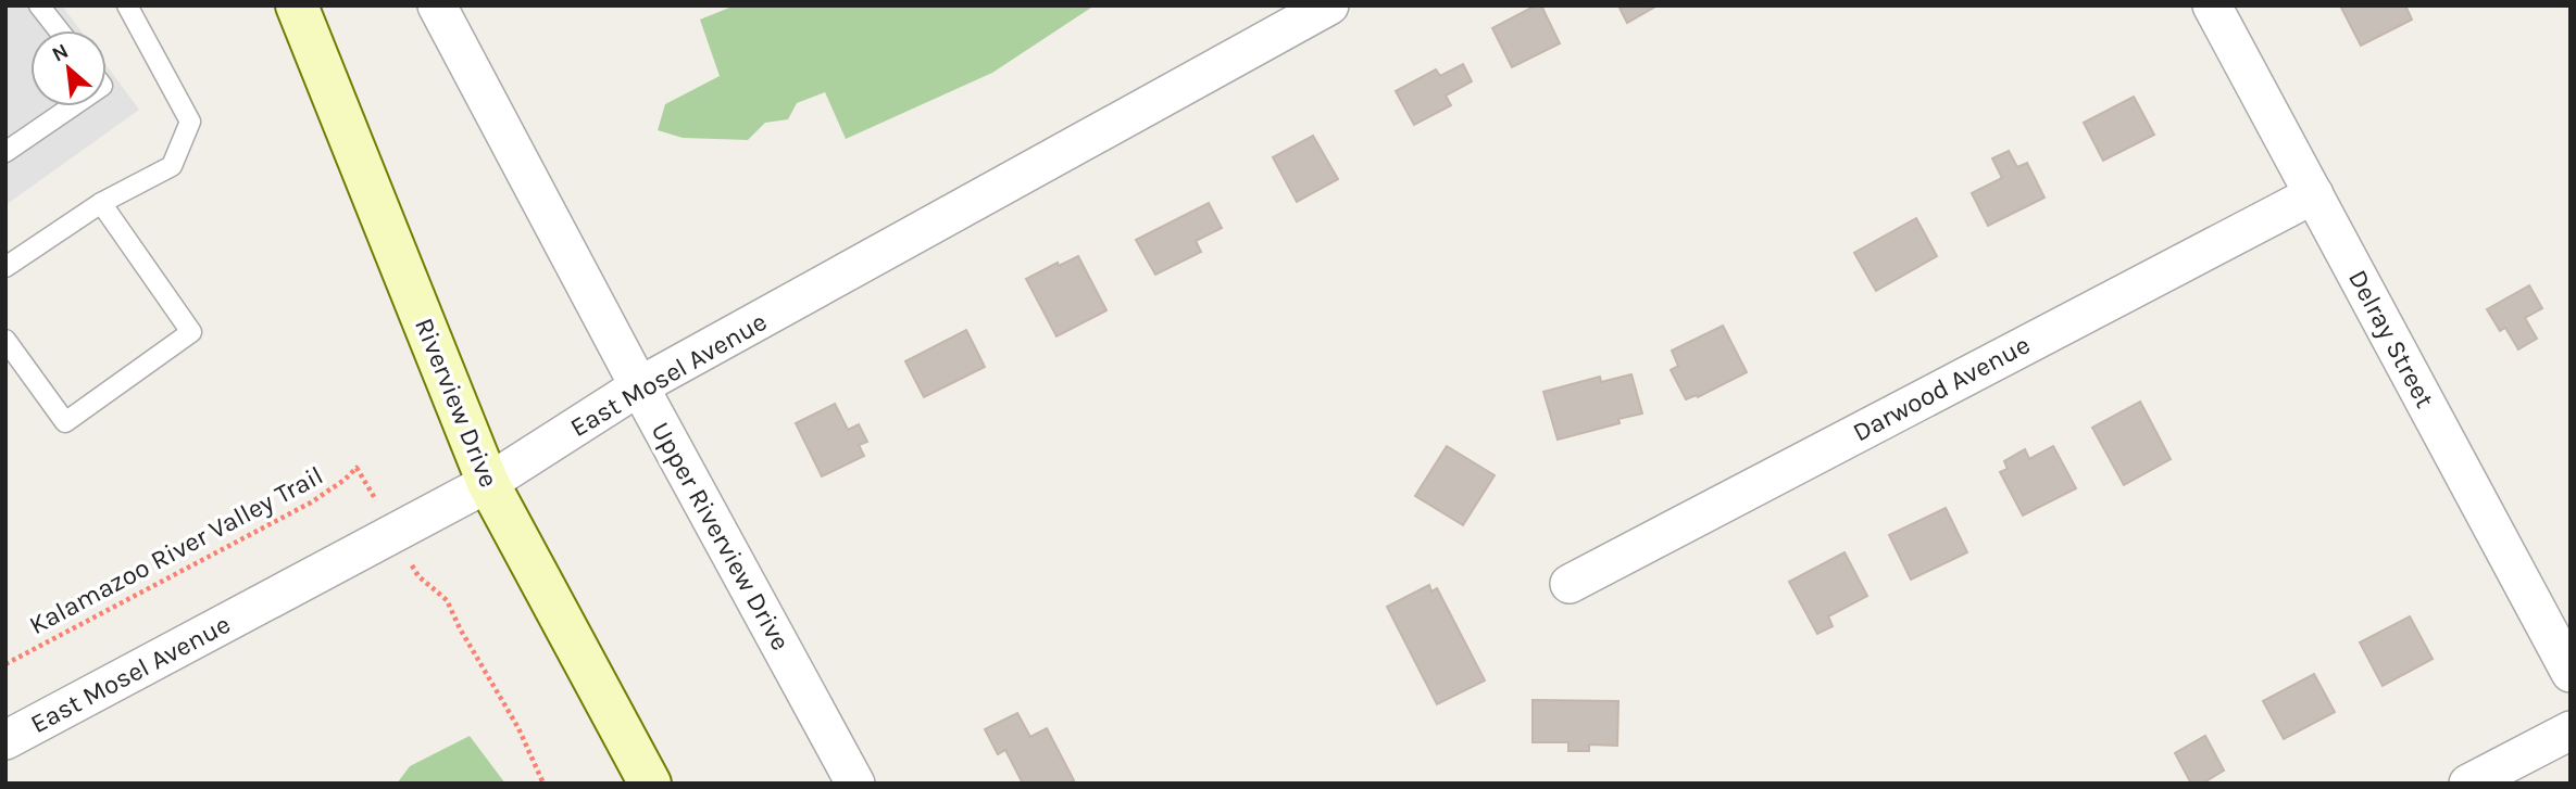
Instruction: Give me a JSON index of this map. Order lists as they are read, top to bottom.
{
  "streets": {
    "street": [
      "Delray Street",
      "East Mosel Avenue",
      "Darwood Avenue",
      "Riverview Drive",
      "Upper Riverview Drive"
    ],
    "path": ["Kalamazoo River Valley Trail"]
  },
  "crossings": [
    ["Delray Street", "Darwood Avenue"],
    ["East Mosel Avenue", "Riverview Drive"],
    ["East Mosel Avenue", "Upper Riverview Drive"],
    ["East Mosel Avenue", "Kalamazoo River Valley Trail"]
  ],
  "north": "top left"
}
